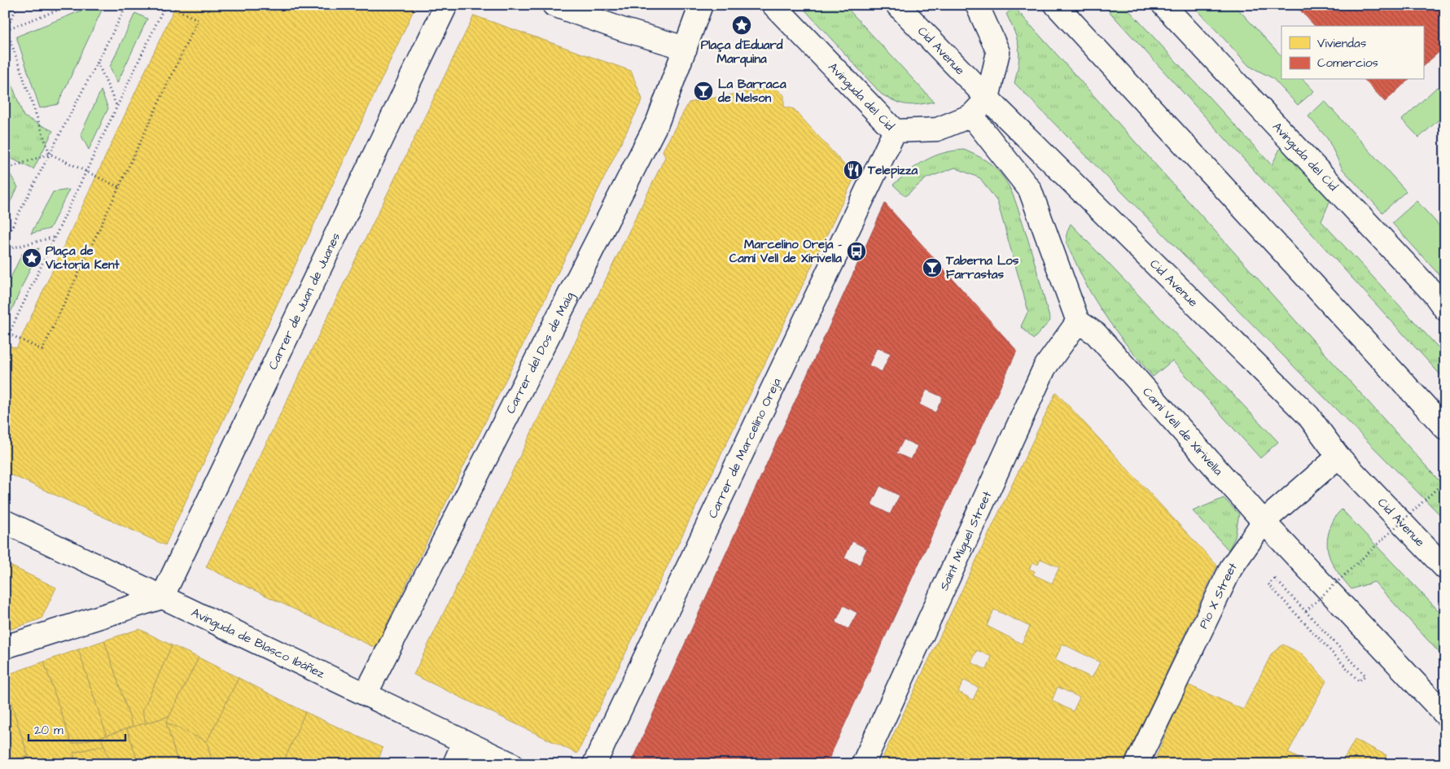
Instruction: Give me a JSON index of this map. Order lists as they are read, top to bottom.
{
  "streets": {
    "street": [
      "Cid Avenue",
      "Avinguda del Cid",
      "Carrer de Juan de Juanes",
      "Carrer del Dos de Maig",
      "Camí Vell de Xirivella",
      "Carrer de Marcelino Oreja",
      "Saint Miguel Street",
      "Pio X Street",
      "Avinguda de Blasco Ibáñez"
    ]
  },
  "crossings": [
    ["Cid Avenue", "Pio X Street"],
    ["Avinguda del Cid", "Carrer de Marcelino Oreja"],
    ["Carrer de Juan de Juanes", "Avinguda de Blasco Ibáñez"],
    ["Carrer del Dos de Maig", "Avinguda de Blasco Ibáñez"],
    ["Camí Vell de Xirivella", "Saint Miguel Street"],
    ["Camí Vell de Xirivella", "Pio X Street"]
  ],
  "places": {
    "place": ["Plaça d´Eduard Marquina", "Plaça de Victoria Kent"],
    "bar": ["La Barraca de Nelson", "Taberna Los Farrastas"],
    "restaurant": ["Telepizza"],
    "bus stop": ["Marcelino Oreja - Camí Vell de Xirivella"]
  },
  "legend": ["Viviendas", "Comercios"],
  "scale_bar": "20 m"
}
